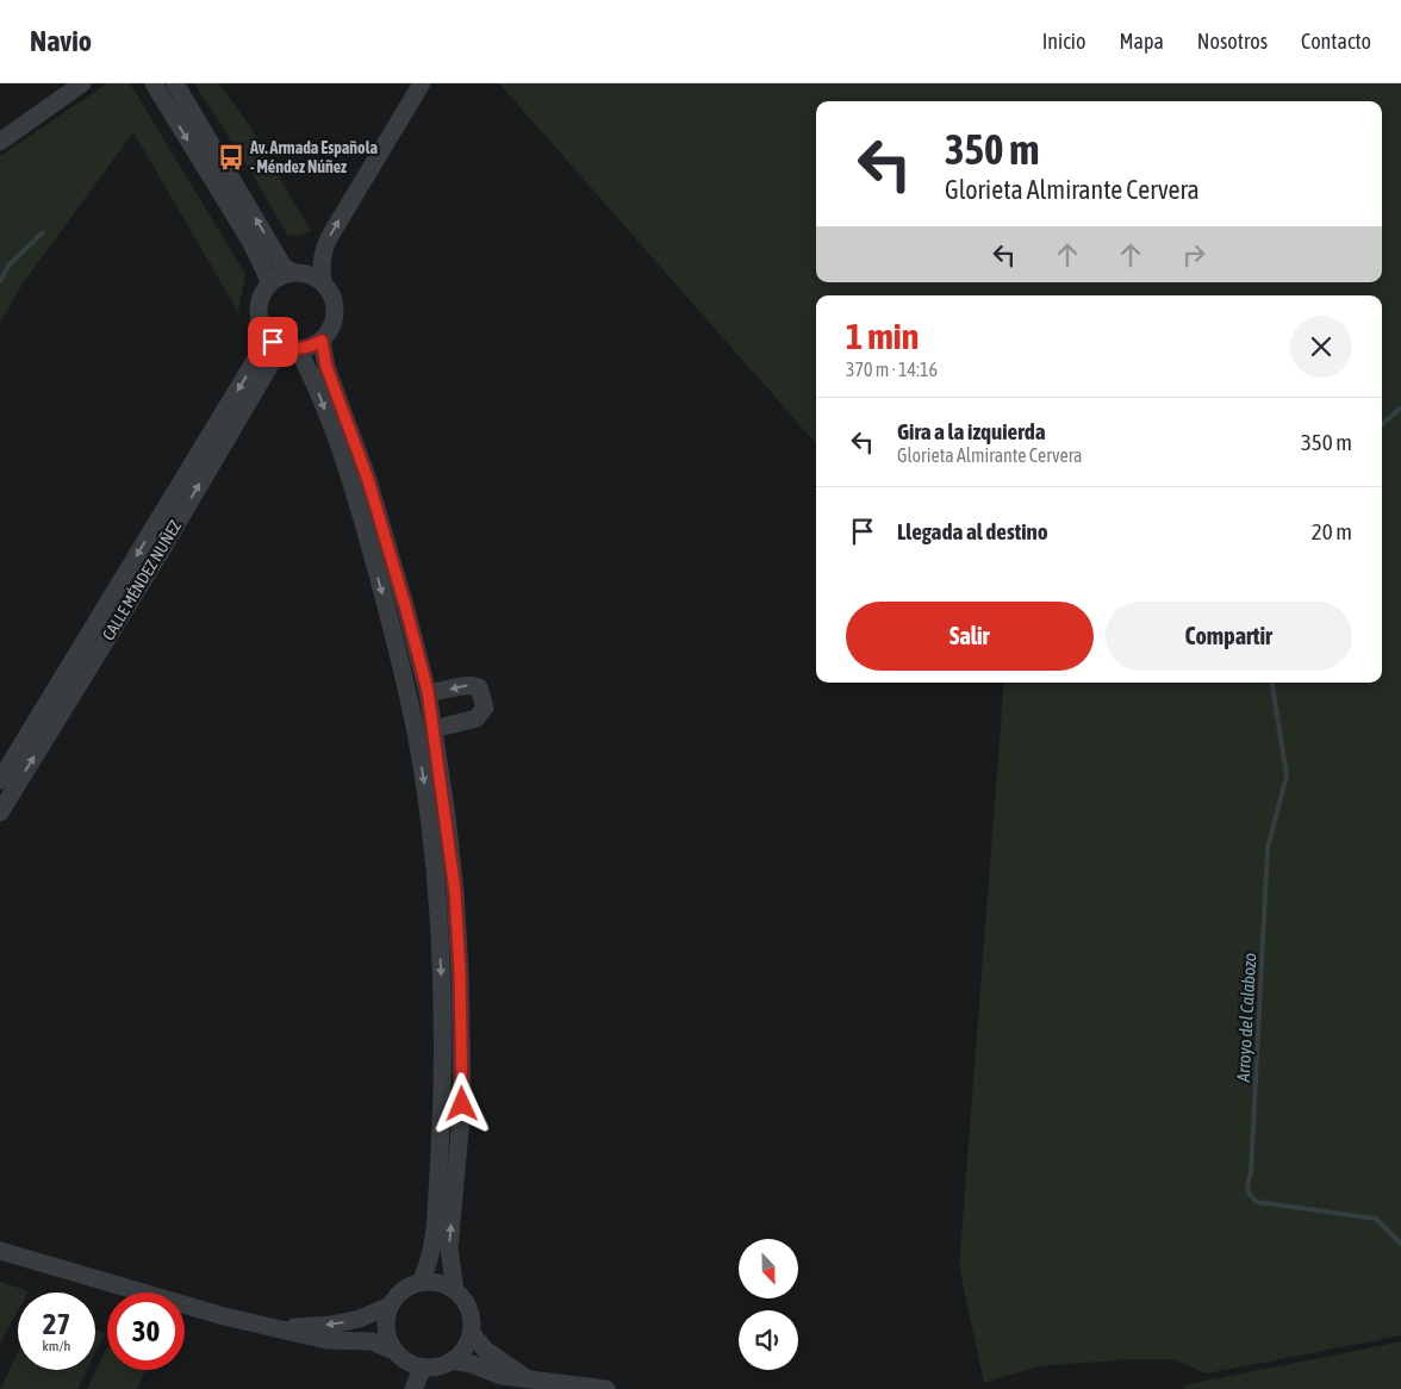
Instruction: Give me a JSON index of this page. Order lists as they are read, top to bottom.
{
  "streets": {
    "street": ["CALLE MÉNDEZ NUÑEZ"]
  },
  "water": ["Arroyo del Calabozo"],
  "places": {
    "bus stop": ["Av. Armada Española - Méndez Núñez"]
  },
  "north": "bottom",
  "page": {
    "header": "Navio",
    "nav": [
      "Inicio",
      "Mapa",
      "Nosotros",
      "Contacto"
    ],
    "turn": ["350 m", "Glorieta Almirante Cervera"],
    "heading": ["1 min", "370 m · 14:16"],
    "list": [
      {
        "name": "Gira a la izquierda",
        "note": "Glorieta Almirante Cervera",
        "value": "350 m"
      },
      {
        "name": "Llegada al destino",
        "value": "20 m"
      }
    ],
    "buttons": ["Salir", "Compartir"],
    "speed": "27 km/h",
    "limit": "30"
  }
}
